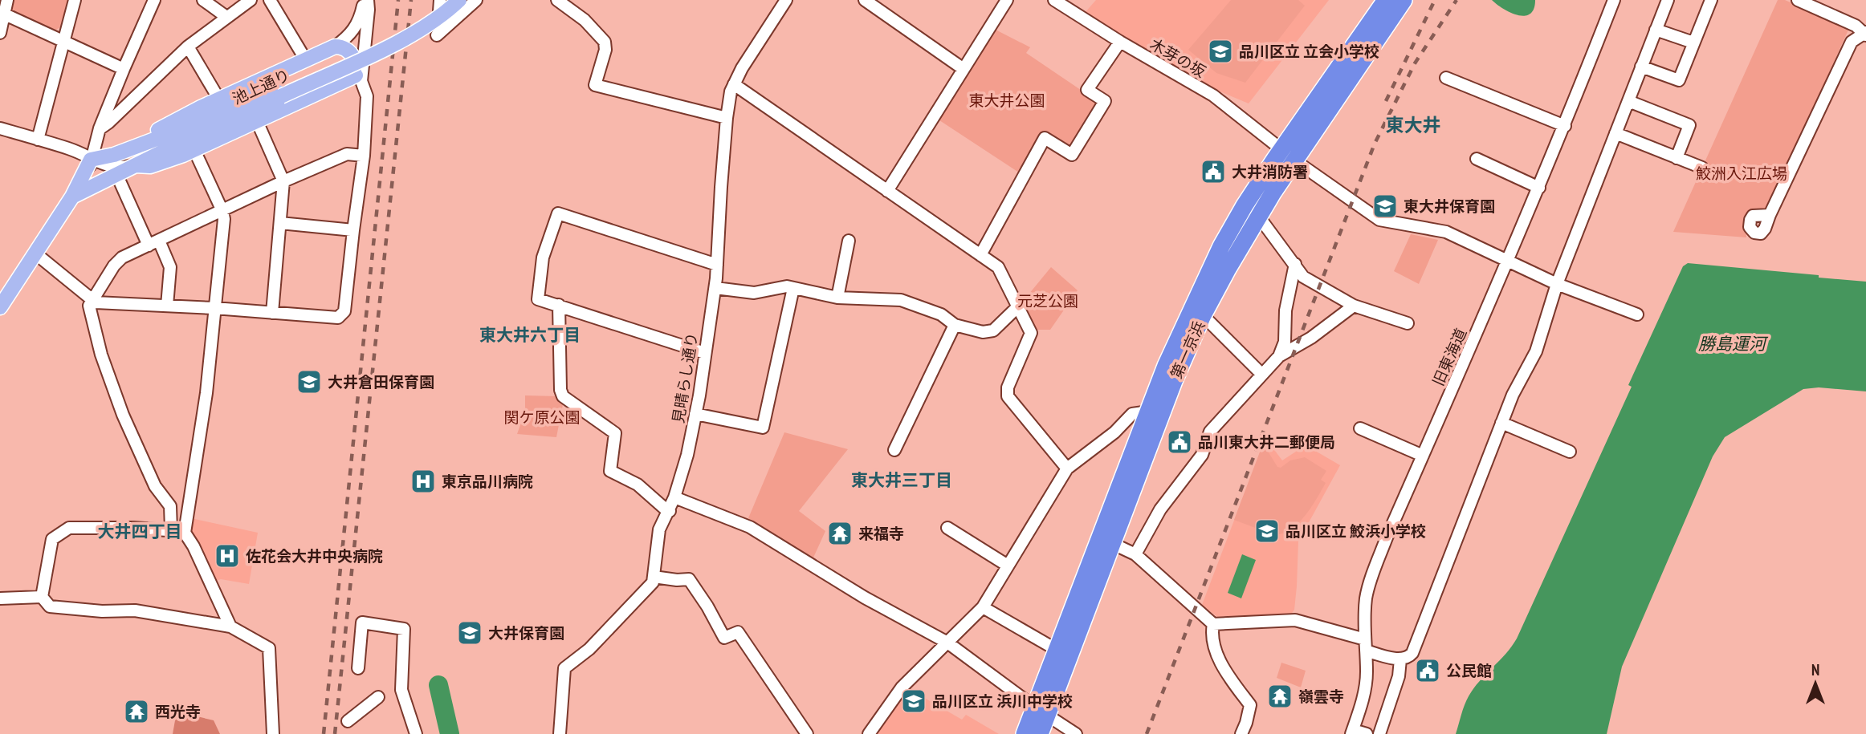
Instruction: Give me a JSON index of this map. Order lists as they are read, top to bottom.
{
  "streets": {
    "highway": ["第一京浜"],
    "main road": ["池上通り"],
    "street": ["木芽の坂", "旧東海道", "見晴らし通り"]
  },
  "crossings": [
    ["木芽の坂", "第一京浜"],
    ["木芽の坂", "旧東海道"]
  ],
  "districts": [
    "東大井",
    "東大井六丁目",
    "東大井三丁目",
    "大井四丁目"
  ],
  "water": ["勝島運河"],
  "parks": [
    "東大井公園",
    "鮫洲入江広場",
    "元芝公園",
    "関ケ原公園"
  ],
  "places": {
    "school or university": [
      "品川区立 立会小学校",
      "東大井保育園",
      "大井倉田保育園",
      "品川区立 鮫浜小学校",
      "大井保育園",
      "品川区立 浜川中学校"
    ],
    "public building": ["大井消防署", "品川東大井二郵便局", "公民館"],
    "hospital": ["東京品川病院", "佐花会大井中央病院"],
    "temple": ["来福寺", "嶺雲寺", "西光寺"]
  },
  "north": "top"
}
